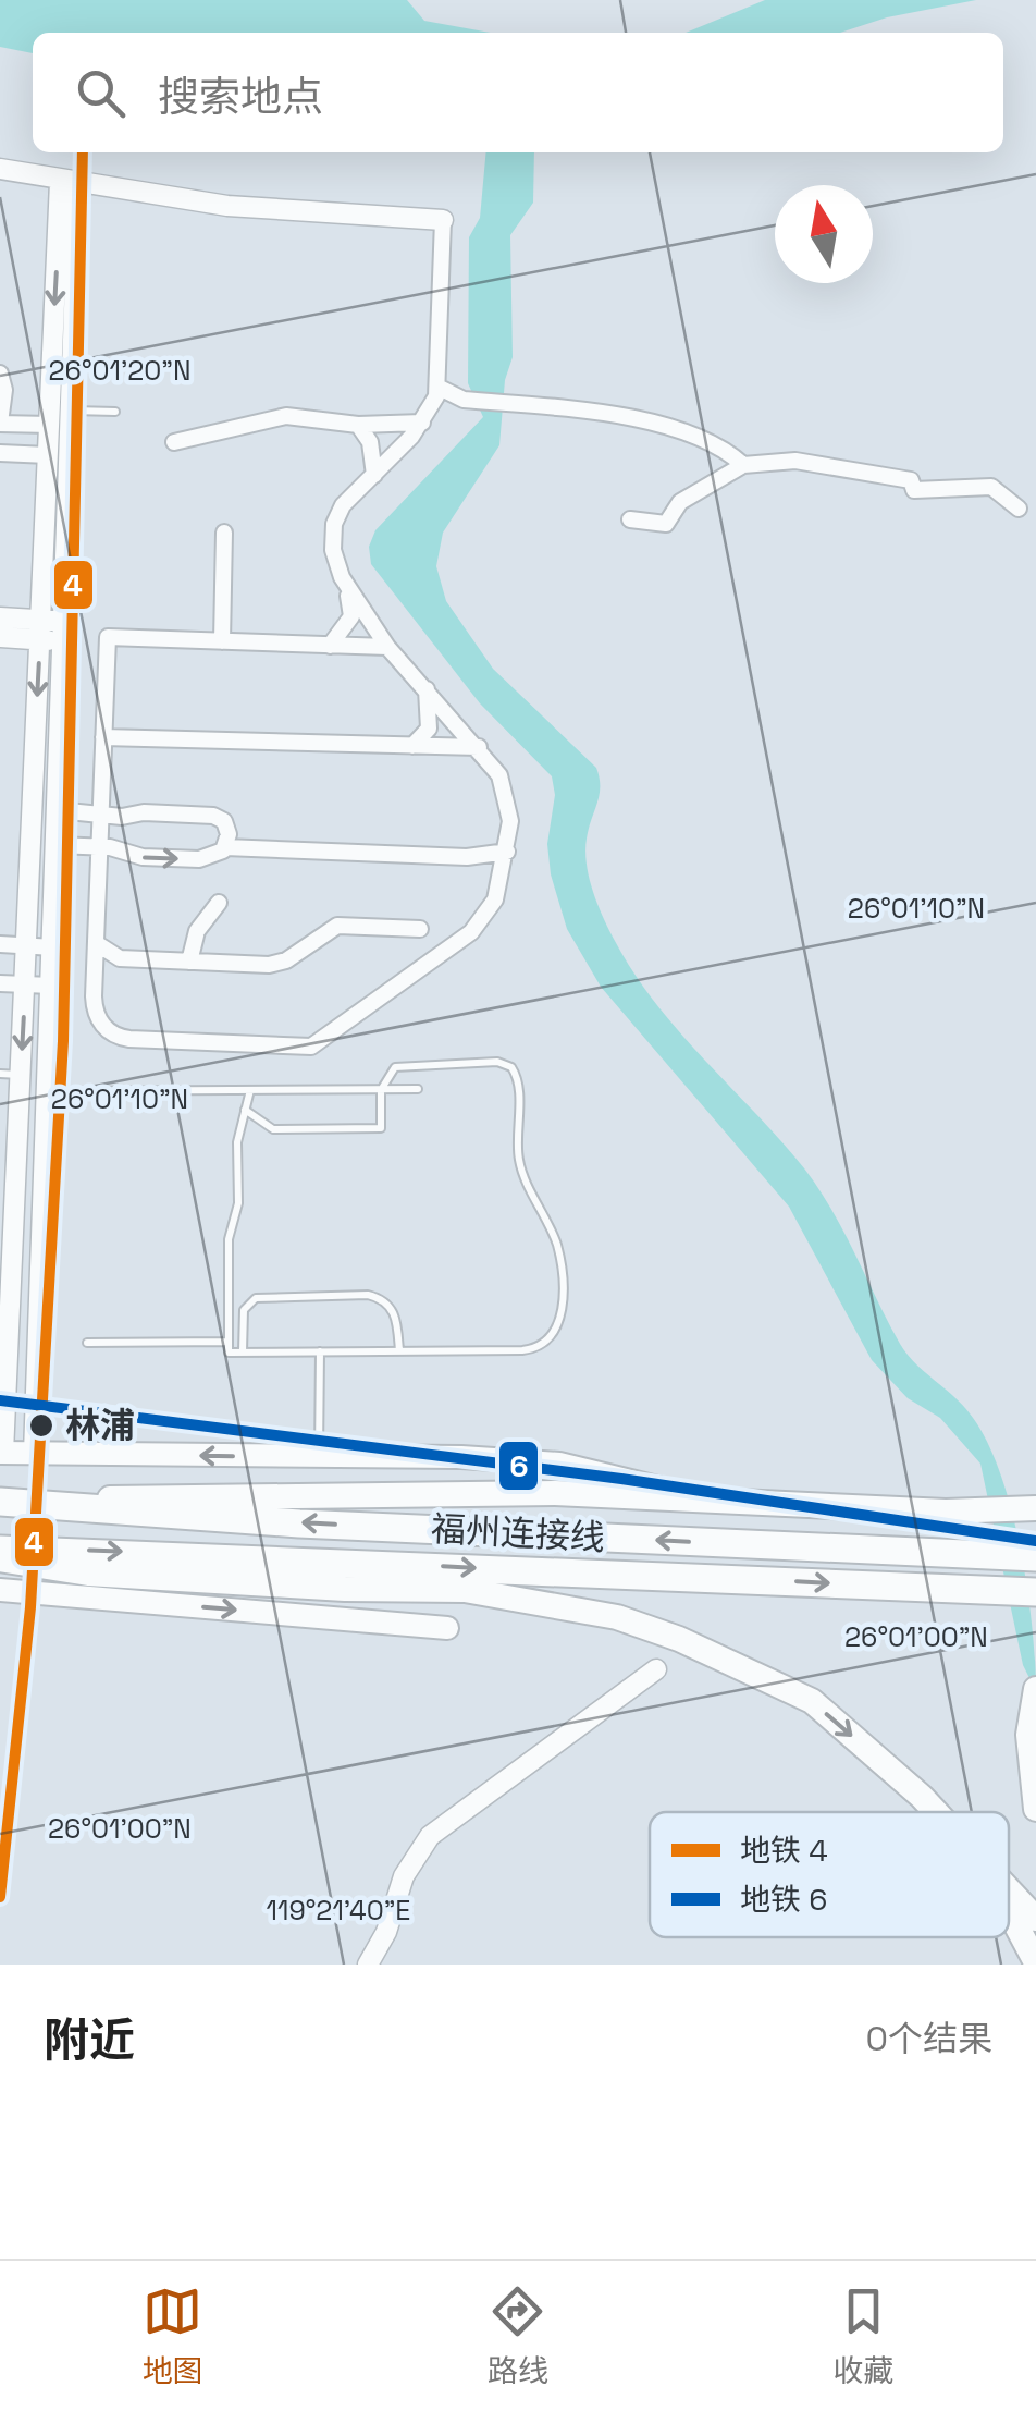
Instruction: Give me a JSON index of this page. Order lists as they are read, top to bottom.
{
  "streets": {
    "highway": ["福州连接线"]
  },
  "places": ["林浦"],
  "lines": ["metro line 4", "metro line 6"],
  "legend": ["地铁 4", "地铁 6"],
  "north": "top",
  "page": {
    "search": "搜索地点",
    "heading": ["附近", "0个结果"],
    "nav": ["地图", "路线", "收藏"]
  },
  "coordinates": [
    "26°01'20\"N",
    "26°01'10\"N",
    "26°01'00\"N",
    "119°21'40\"E"
  ]
}
